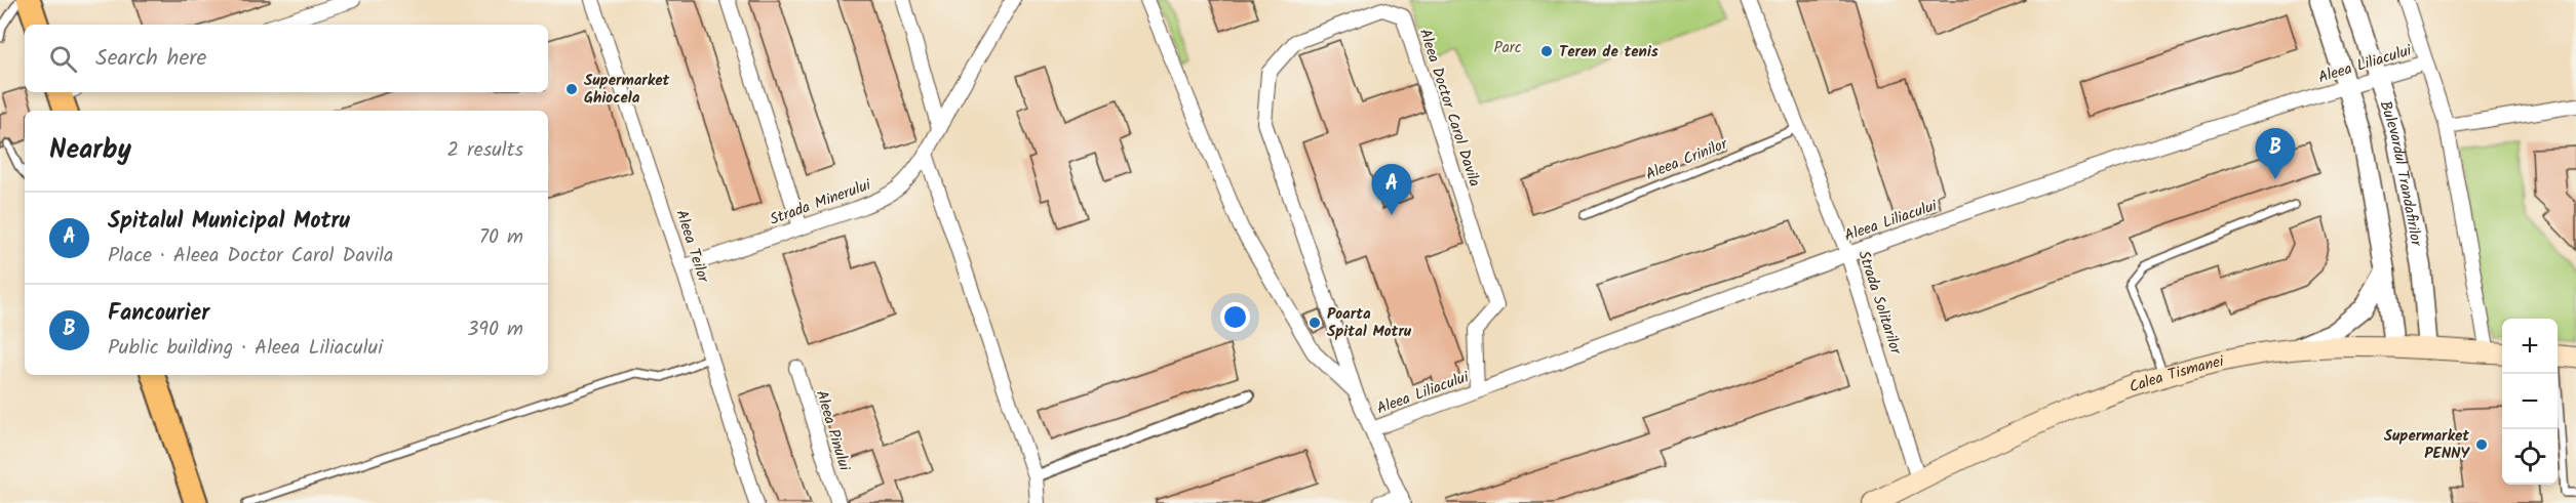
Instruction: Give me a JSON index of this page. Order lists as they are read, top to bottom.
{
  "streets": {
    "main road": ["Calea Tismanei"],
    "street": [
      "Aleea Liliacului",
      "Aleea Doctor Carol Davila",
      "Bulevardul Trandafirilor",
      "Strada Minerului",
      "Aleea Teilor",
      "Strada Solitarilor",
      "Aleea Pinului"
    ],
    "lane": ["Aleea Crinilor"]
  },
  "crossings": [
    ["Aleea Liliacului", "Aleea Doctor Carol Davila"],
    ["Aleea Liliacului", "Bulevardul Trandafirilor"],
    ["Aleea Liliacului", "Strada Solitarilor"],
    ["Aleea Crinilor", "Strada Solitarilor"],
    ["Bulevardul Trandafirilor", "Calea Tismanei"],
    ["Strada Minerului", "Aleea Teilor"],
    ["Strada Solitarilor", "Calea Tismanei"]
  ],
  "parks": ["Parc"],
  "places": [
    "Teren de tenis",
    "Supermarket Ghiocela",
    "Poarta Spital Motru",
    "Supermarket PENNY"
  ],
  "page": {
    "search": "Search here",
    "heading": ["Nearby", "2 results"],
    "pins": ["B", "A"],
    "list": [
      {
        "mark": "A",
        "name": "Spitalul Municipal Motru",
        "note": "Place · Aleea Doctor Carol Davila",
        "value": "70 m"
      },
      {
        "mark": "B",
        "name": "Fancourier",
        "note": "Public building · Aleea Liliacului",
        "value": "390 m"
      }
    ],
    "map_buttons": ["+", "−"]
  }
}
